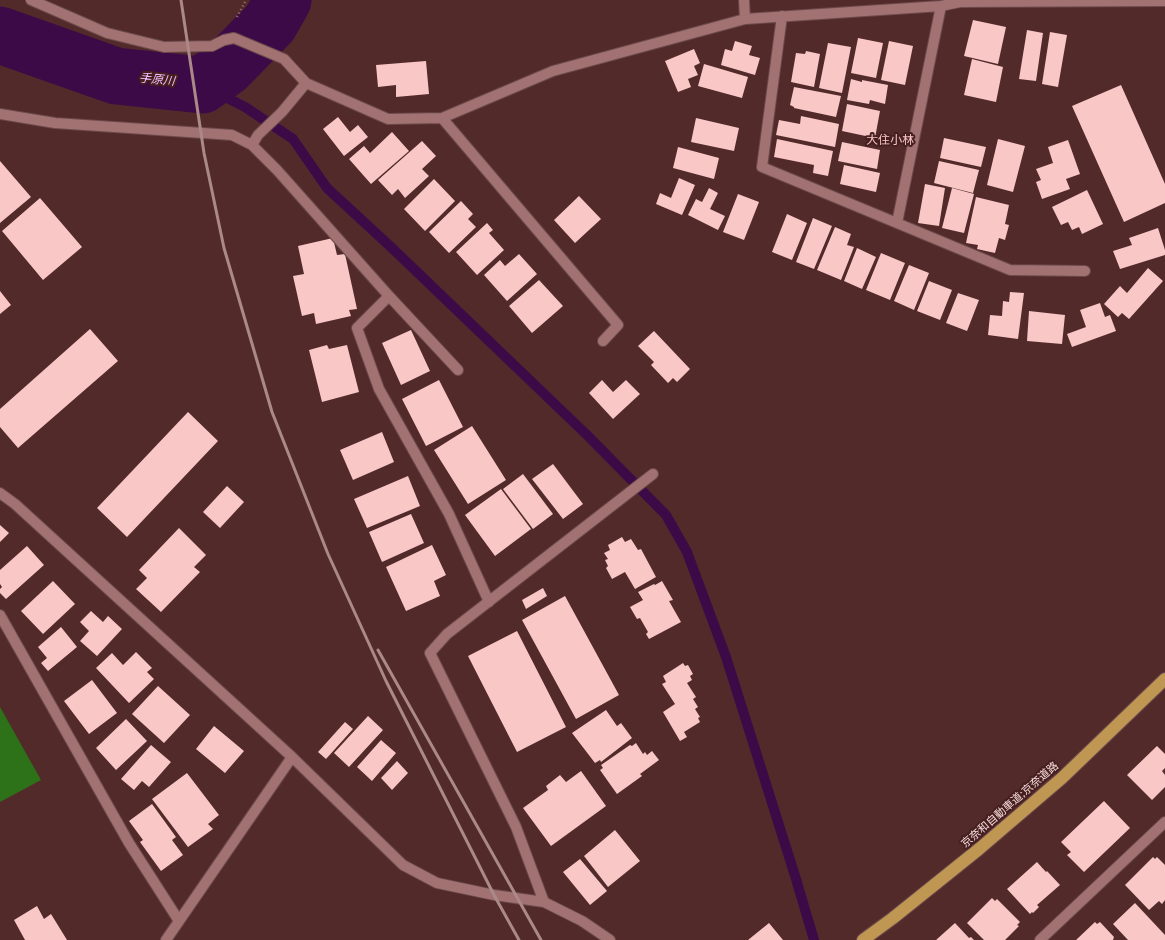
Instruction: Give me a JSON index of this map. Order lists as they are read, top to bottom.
{
  "streets": {
    "highway": ["京奈和自動車道;京奈道路"]
  },
  "districts": ["大住小林"],
  "water": ["手原川"]
}
